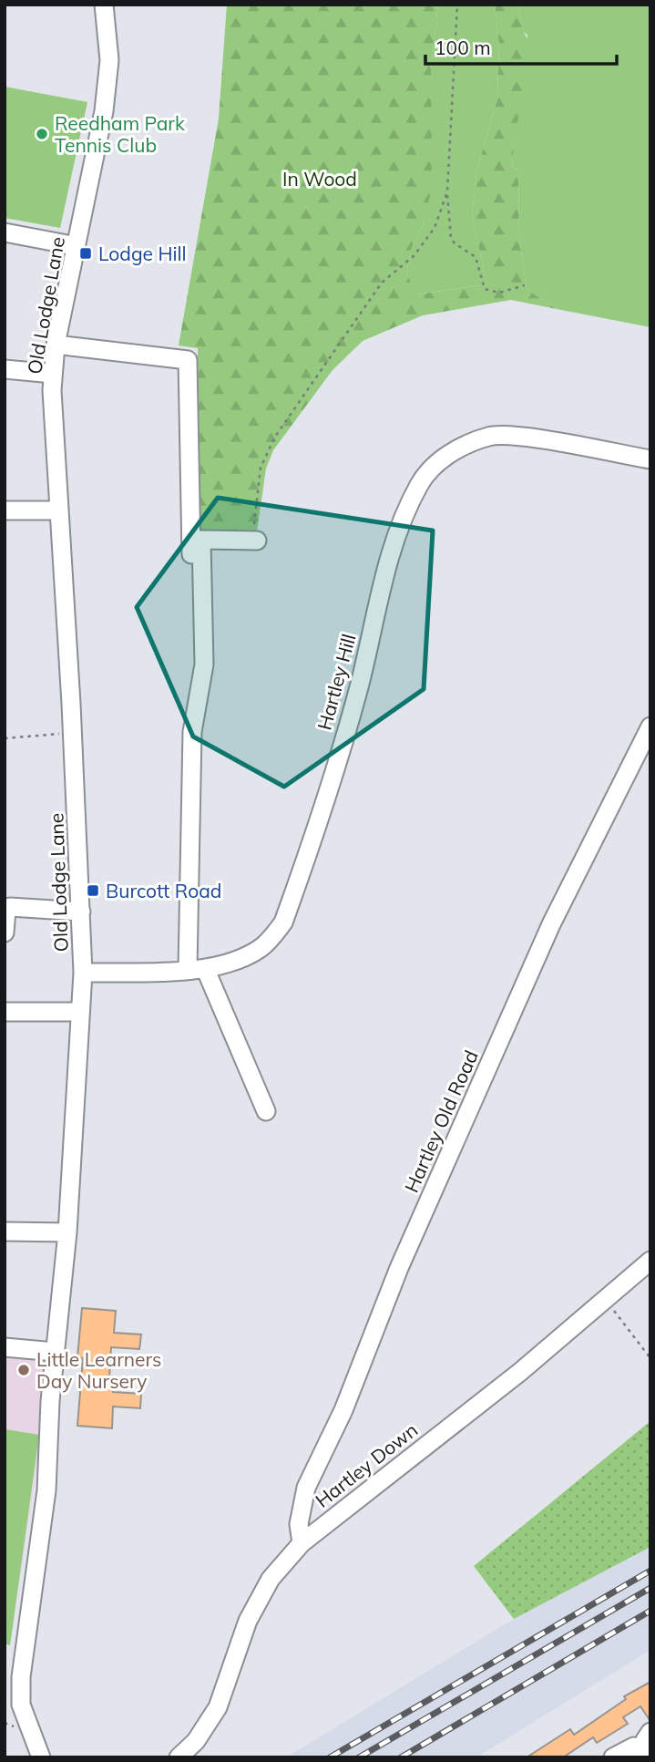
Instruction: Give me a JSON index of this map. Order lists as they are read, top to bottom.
{
  "streets": {
    "street": [
      "Old Lodge Lane",
      "Hartley Hill",
      "Hartley Old Road",
      "Hartley Down"
    ]
  },
  "crossings": [
    ["Old Lodge Lane", "Hartley Hill"],
    ["Hartley Old Road", "Hartley Down"]
  ],
  "parks": ["In Wood"],
  "places": {
    "other": ["Reedham Park Tennis Club", "Little Learners Day Nursery"],
    "transit": ["Lodge Hill", "Burcott Road"]
  },
  "scale_bar": "100 m"
}
